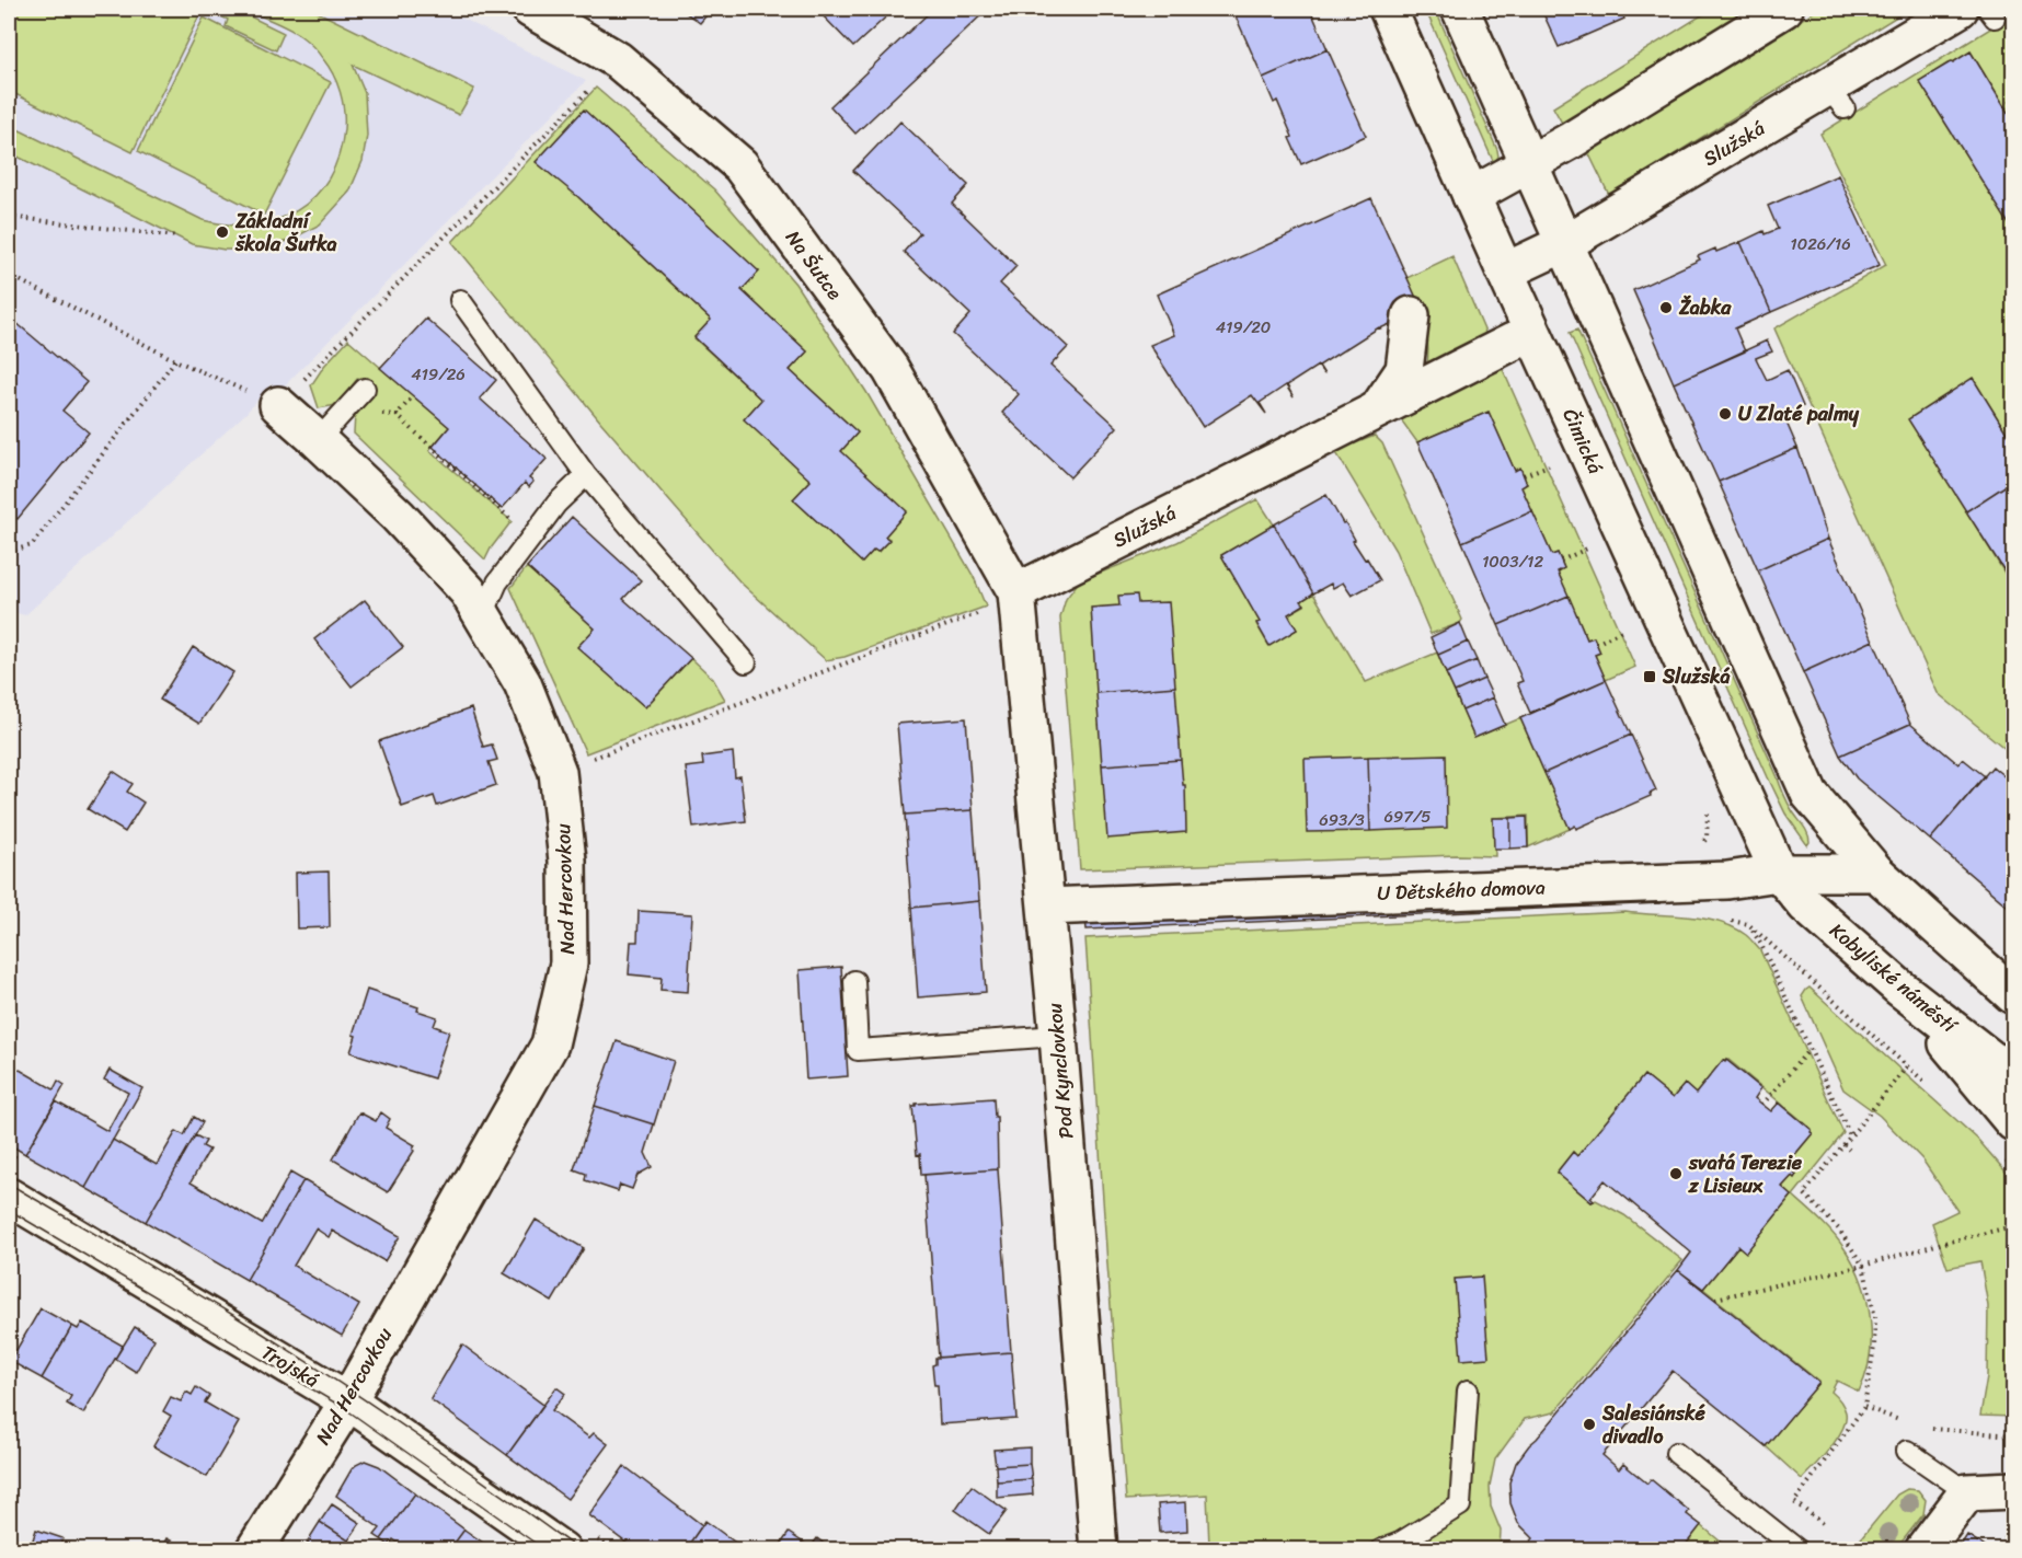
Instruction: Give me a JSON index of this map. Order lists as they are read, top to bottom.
{
  "streets": {
    "street": [
      "Služská",
      "Na Šutce",
      "Čimická",
      "Nad Hercovkou",
      "U Dětského domova",
      "Kobyliské náměstí",
      "Pod Kynclovkou",
      "Trojská"
    ]
  },
  "crossings": [
    ["Služská", "Na Šutce"],
    ["Služská", "Čimická"],
    ["Služská", "Pod Kynclovkou"],
    ["Na Šutce", "Pod Kynclovkou"],
    ["Čimická", "U Dětského domova"],
    ["Čimická", "Kobyliské náměstí"],
    ["Nad Hercovkou", "Trojská"],
    ["U Dětského domova", "Kobyliské náměstí"],
    ["U Dětského domova", "Pod Kynclovkou"]
  ],
  "places": {
    "other": [
      "Základní škola Šutka",
      "Žabka",
      "U Zlaté palmy",
      "svatá Terezie z Lisieux",
      "Salesiánské divadlo"
    ],
    "transit": ["Služská"]
  },
  "house_numbers": [
    "1026/16",
    "419/20",
    "419/26",
    "1003/12",
    "697/5",
    "693/3"
  ]
}
